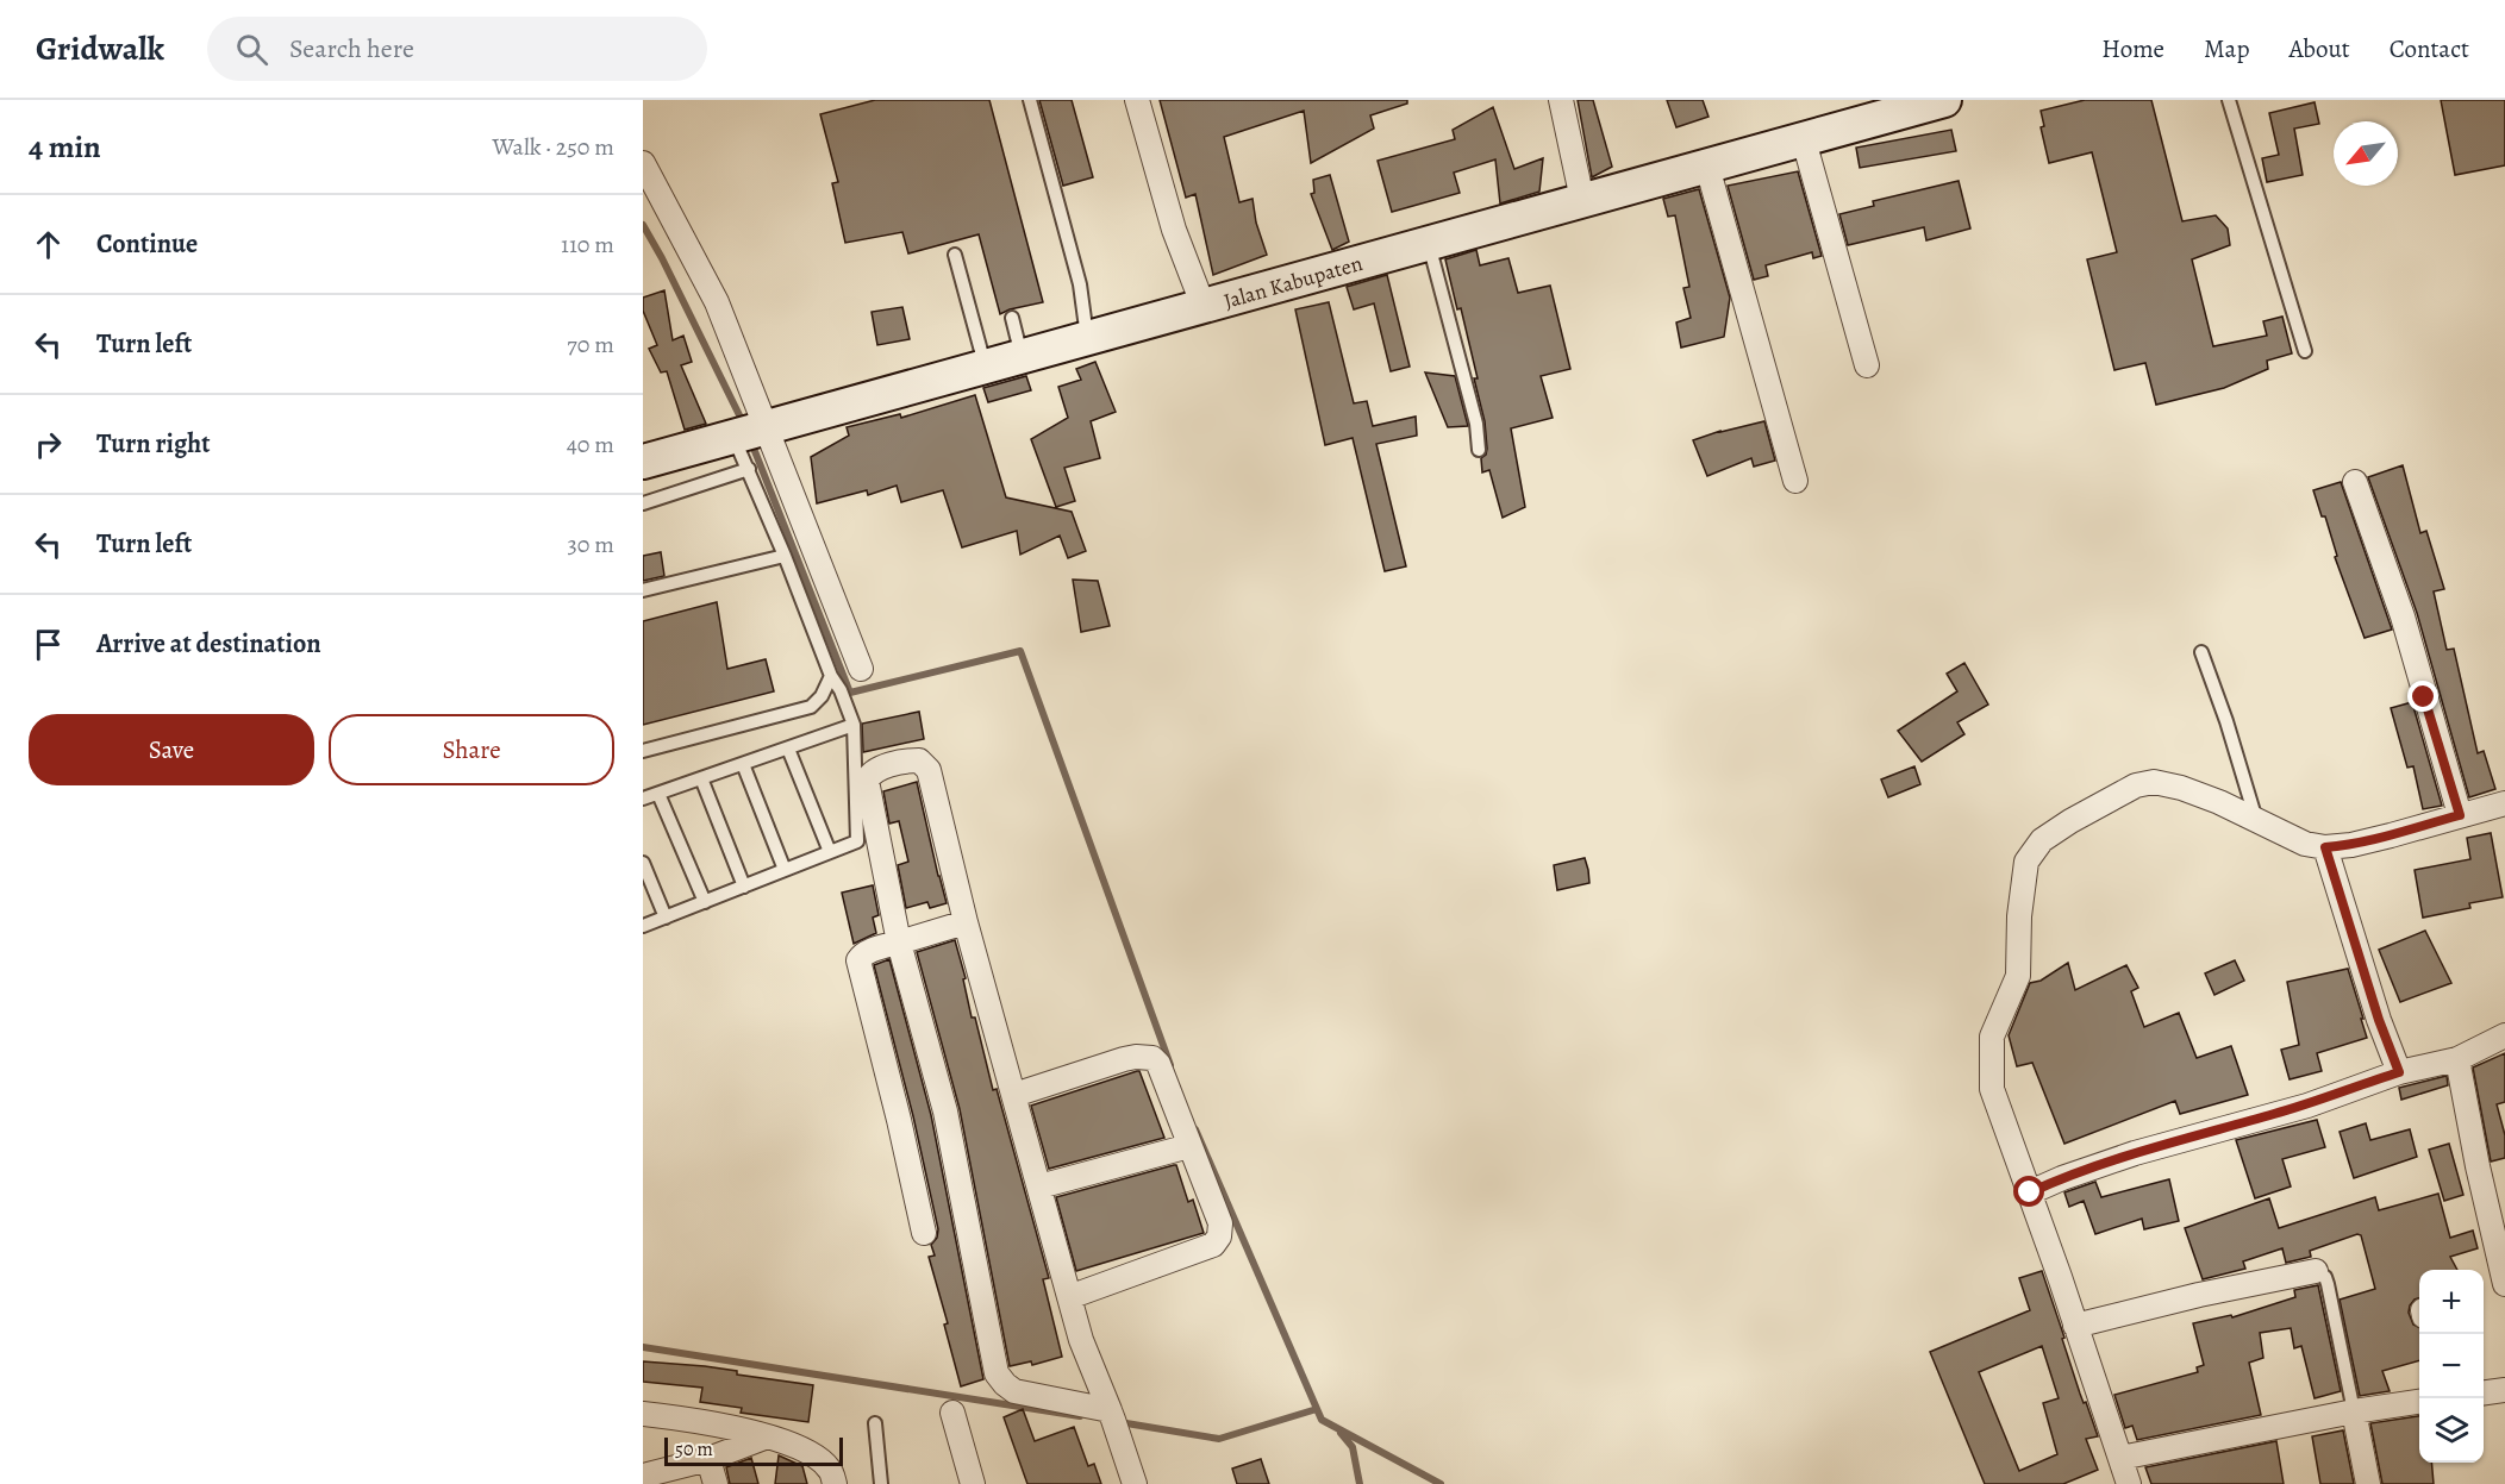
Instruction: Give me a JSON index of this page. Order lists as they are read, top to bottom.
{
  "streets": {
    "main road": ["Jalan Kabupaten"]
  },
  "scale_bar": "50 m",
  "north": "bottom left",
  "page": {
    "header": "Gridwalk",
    "search": "Search here",
    "nav": [
      "Home",
      "Map",
      "About",
      "Contact"
    ],
    "heading": ["4 min", "Walk · 250 m"],
    "list": [
      ["Continue", "110 m"],
      ["Turn left", "70 m"],
      ["Turn right", "40 m"],
      ["Turn left", "30 m"],
      "Arrive at destination"
    ],
    "buttons": ["Save", "Share"],
    "map_buttons": ["+", "−"],
    "scale": "50 m"
  }
}
